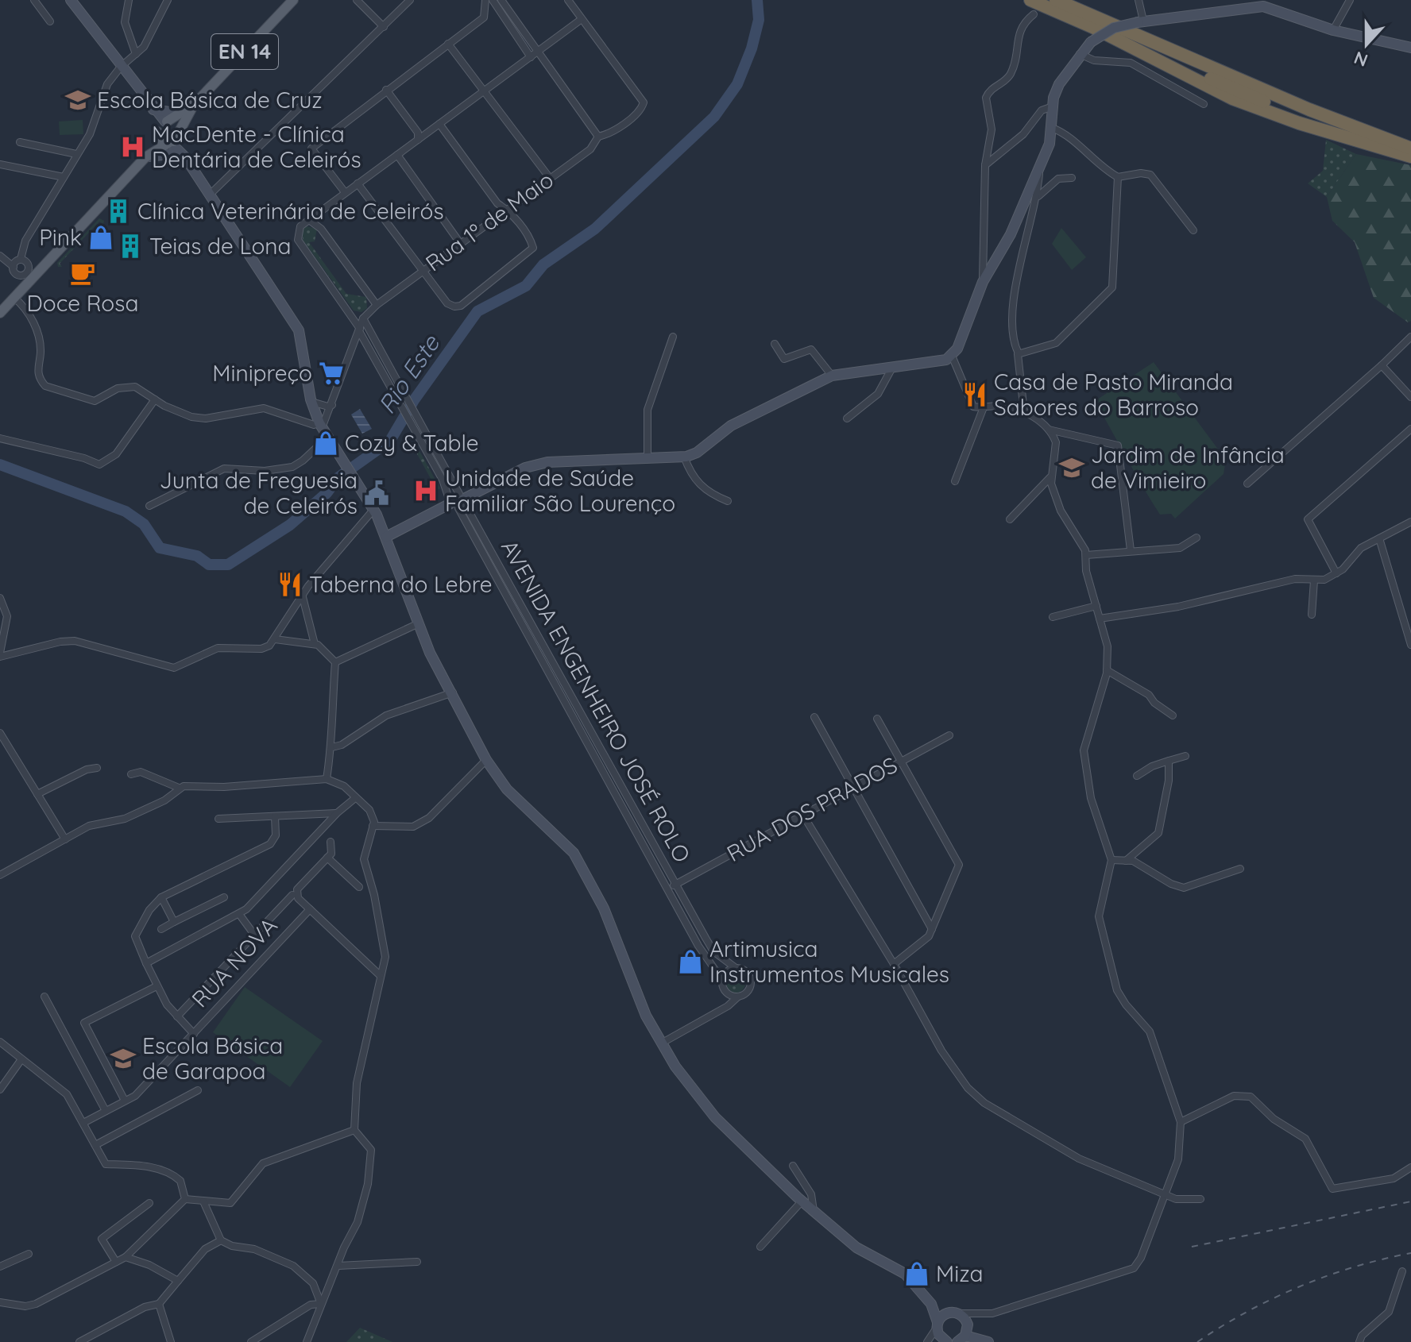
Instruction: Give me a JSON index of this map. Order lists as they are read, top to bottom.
{
  "streets": {
    "main road": ["EN 14"],
    "street": [
      "Rua 1º de Maio",
      "AVENIDA ENGENHEIRO JOSÉ ROLO",
      "RUA DOS PRADOS",
      "RUA NOVA"
    ]
  },
  "crossings": [
    ["AVENIDA ENGENHEIRO JOSÉ ROLO", "RUA DOS PRADOS"]
  ],
  "water": ["Rio Este"],
  "places": {
    "school or university": ["Escola Básica de Cruz", "Jardim de Infância de Vimieiro", "Escola Básica de Garapoa"],
    "hospital": ["MacDente - Clínica Dentária de Celeirós", "Unidade de Saúde Familiar São Lourenço"],
    "building": ["Clínica Veterinária de Celeirós", "Teias de Lona"],
    "shop": [
      "Pink",
      "Cozy & Table",
      "Artimusica Instrumentos Musicales",
      "Miza"
    ],
    "cafe": ["Doce Rosa"],
    "supermarket": ["Minipreço"],
    "restaurant": ["Casa de Pasto Miranda Sabores do Barroso", "Taberna do Lebre"],
    "public building": ["Junta de Freguesia de Celeirós"]
  },
  "north": "bottom"
}
